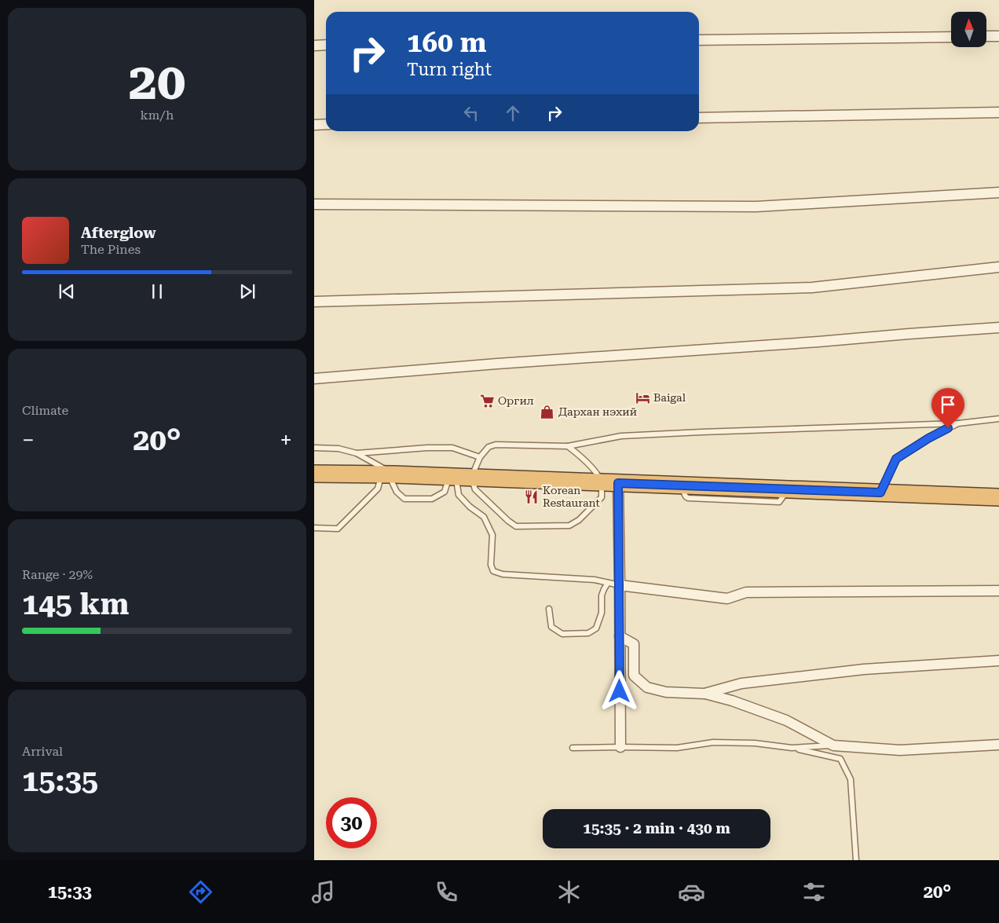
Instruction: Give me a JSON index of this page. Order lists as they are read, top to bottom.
{
  "places": {
    "hotel": ["Baigal"],
    "supermarket": ["Оргил"],
    "shop": ["Дархан нэхий"],
    "restaurant": ["Korean Restaurant"]
  },
  "north": "top",
  "page": {
    "tile": [
      ["20", "km/h"],
      "Climate",
      ["Range · 29%", "145 km"],
      ["Arrival", "15:35"]
    ],
    "turn": ["160 m", "Turn right"],
    "song": ["Afterglow", "The Pines"],
    "heat": ["−", "20°", "+"],
    "limit": "30",
    "trip": "15:35 · 2 min · 430 m",
    "tabs": ["15:33", "20°"]
  }
}
